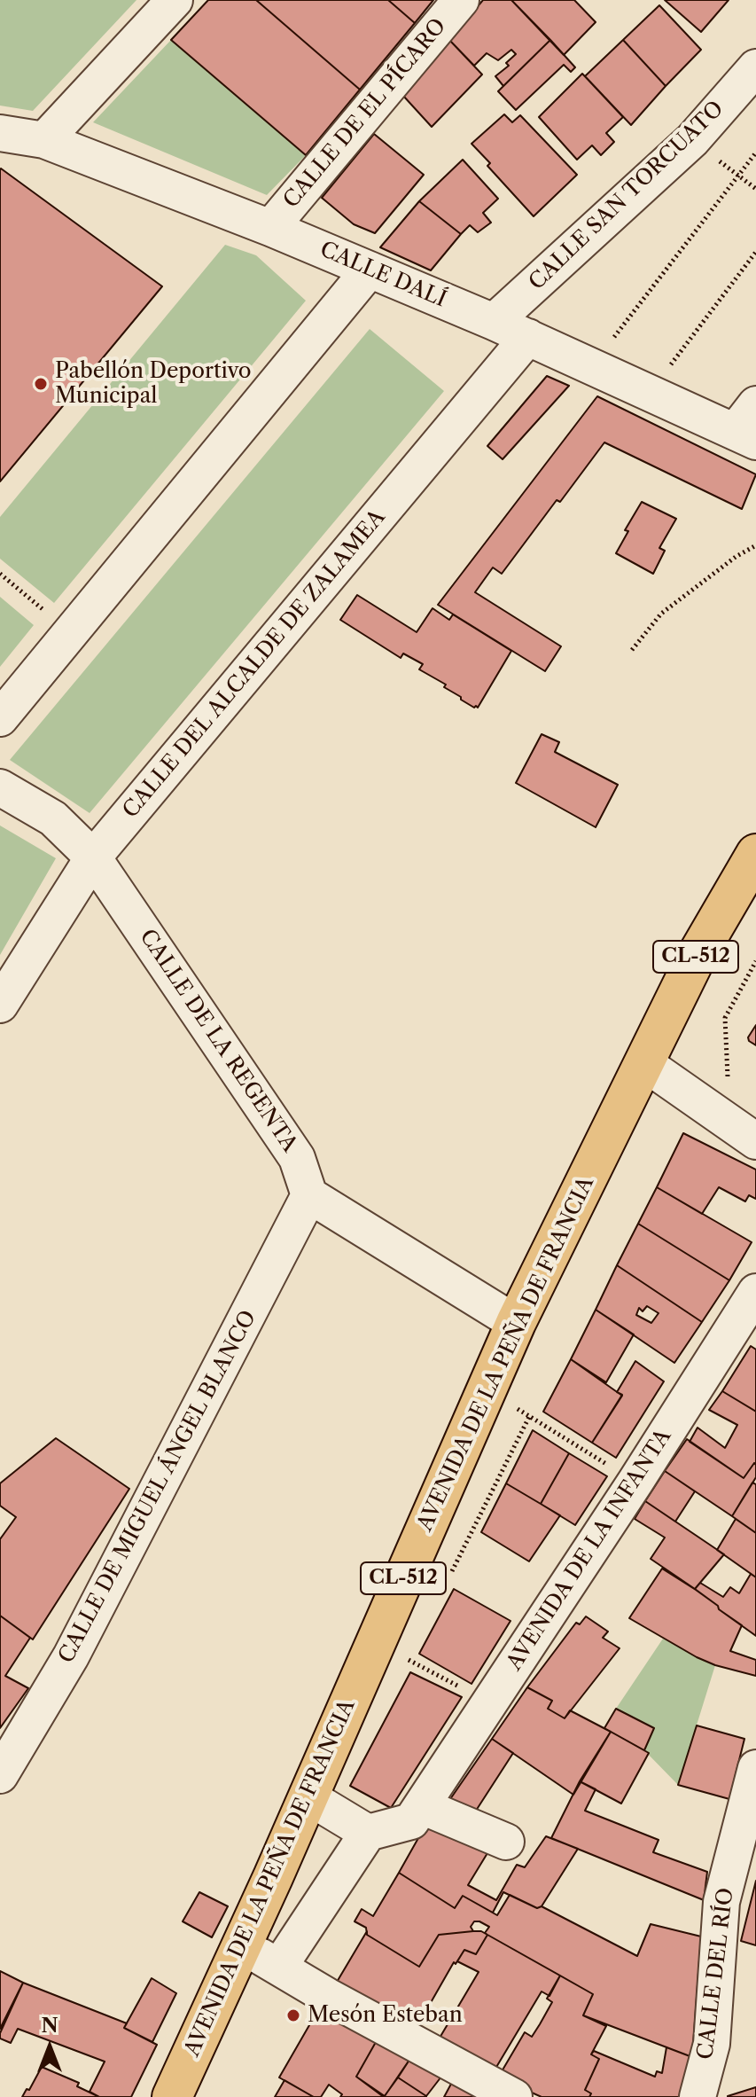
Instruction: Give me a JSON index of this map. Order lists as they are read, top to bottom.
{
  "streets": {
    "main road": ["CL-512", "AVENIDA DE LA PEÑA DE FRANCIA"],
    "street": [
      "CALLE DE EL PÍCARO",
      "CALLE SAN TORCUATO",
      "CALLE DALÍ",
      "CALLE DEL ALCALDE DE ZALAMEA",
      "CALLE DE LA REGENTA",
      "CALLE DE MIGUEL ÁNGEL BLANCO",
      "AVENIDA DE LA INFANTA",
      "CALLE DEL RÍO"
    ]
  },
  "crossings": [
    ["CALLE DE EL PÍCARO", "CALLE DALÍ"],
    ["CALLE SAN TORCUATO", "CALLE DALÍ"],
    ["CALLE DALÍ", "CALLE DEL ALCALDE DE ZALAMEA"],
    ["CALLE DEL ALCALDE DE ZALAMEA", "CALLE DE LA REGENTA"],
    ["CALLE DE LA REGENTA", "CALLE DE MIGUEL ÁNGEL BLANCO"]
  ],
  "places": ["Pabellón Deportivo Municipal", "Mesón Esteban"],
  "north": "top"
}
